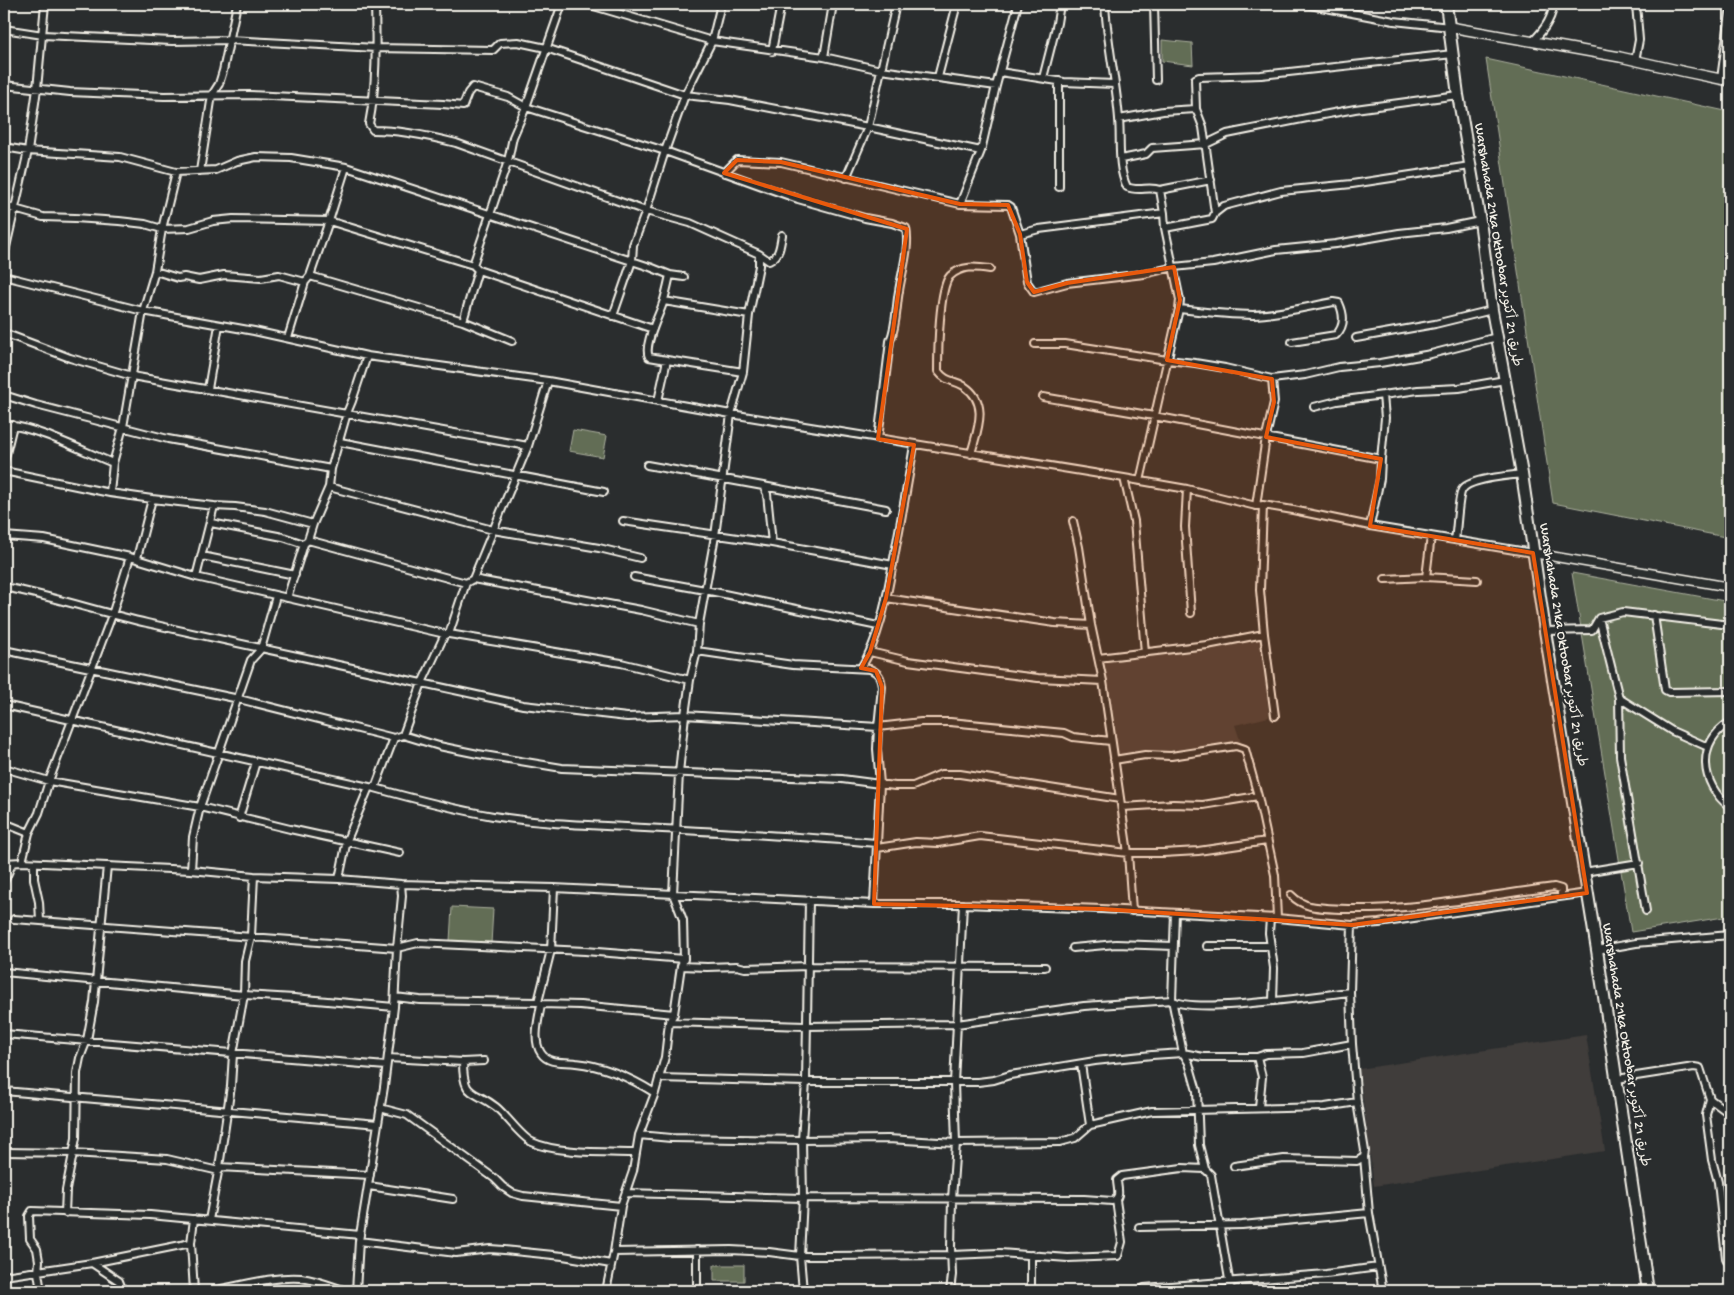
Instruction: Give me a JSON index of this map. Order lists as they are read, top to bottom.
{
  "streets": {
    "main road": ["Warshahada 21ka Oktoobar طريق 21 أكتوبر"]
  }
}
